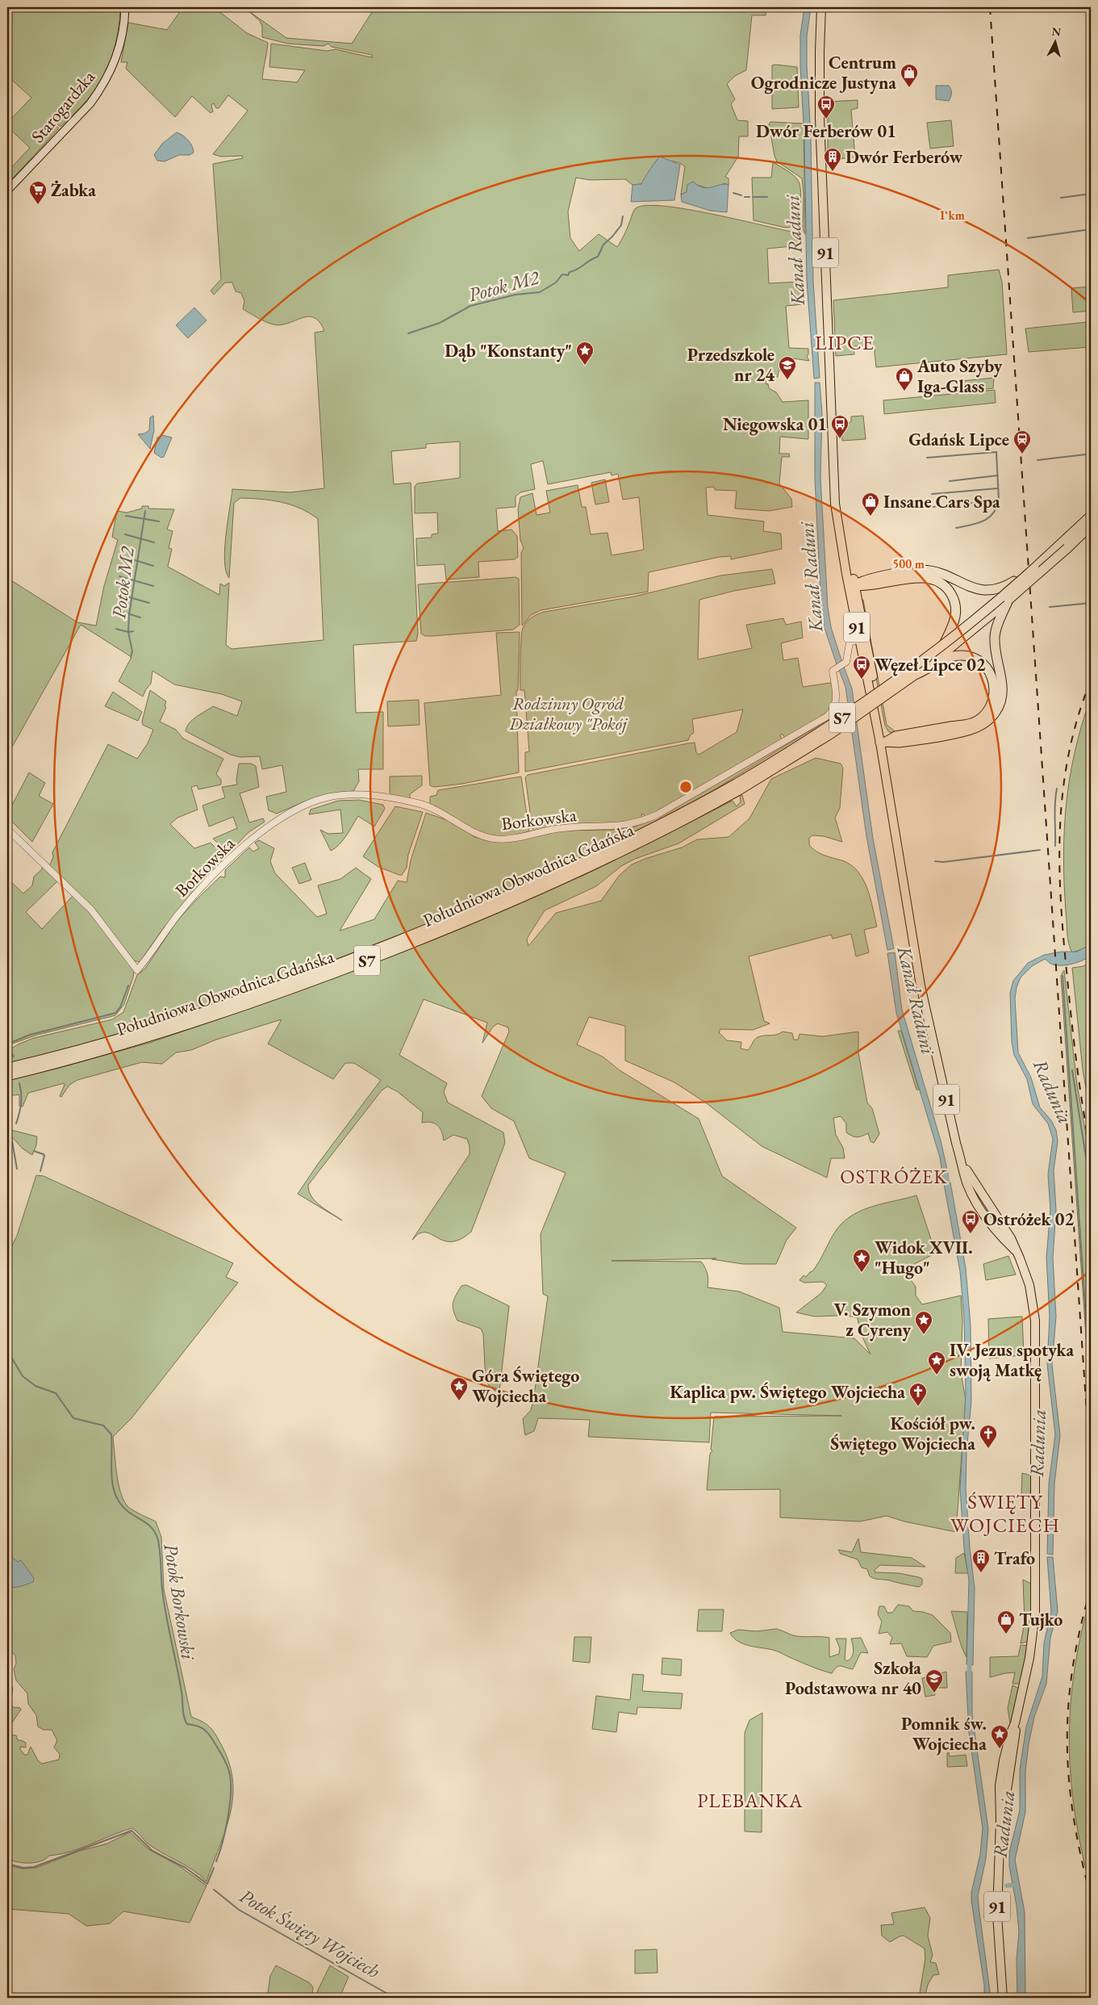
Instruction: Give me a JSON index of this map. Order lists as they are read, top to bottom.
{
  "streets": {
    "highway": ["S7", "Południowa Obwodnica Gdańska"],
    "main road": ["Starogardzka", "91"],
    "street": ["Borkowska"]
  },
  "crossings": [
    ["91", "Borkowska"],
    ["S7", "Południowa Obwodnica Gdańska"]
  ],
  "districts": [
    "LIPCE",
    "OSTRÓŻEK",
    "ŚWIĘTY WOJCIECH",
    "PLEBANKA"
  ],
  "water": [
    "Kanał Raduni",
    "Potok M2",
    "Radunia",
    "Potok Borkowski",
    "Potok Święty Wojciech"
  ],
  "parks": ["Rodzinny Ogród Działkowy \"Pokój"],
  "places": {
    "shop": [
      "Centrum Ogrodnicze Justyna",
      "Auto Szyby Iga-Glass",
      "Insane Cars Spa",
      "Tujko"
    ],
    "bus stop": [
      "Dwór Ferberów 01",
      "Niegowska 01",
      "Węzeł Lipce 02",
      "Ostróżek 02"
    ],
    "building": ["Dwór Ferberów", "Trafo"],
    "supermarket": ["Żabka"],
    "place": [
      "Dąb \"Konstanty\"",
      "Widok XVII. \"Hugo\"",
      "V. Szymon z Cyreny",
      "IV. Jezus spotyka swoją Matkę",
      "Góra Świętego Wojciecha",
      "Pomnik św. Wojciecha"
    ],
    "school or university": ["Przedszkole nr 24", "Szkoła Podstawowa nr 40"],
    "station": ["Gdańsk Lipce"],
    "church": ["Kaplica pw. Świętego Wojciecha", "Kościół pw. Świętego Wojciecha"]
  },
  "north": "top",
  "rings": ["1 km", "500 m"]
}
